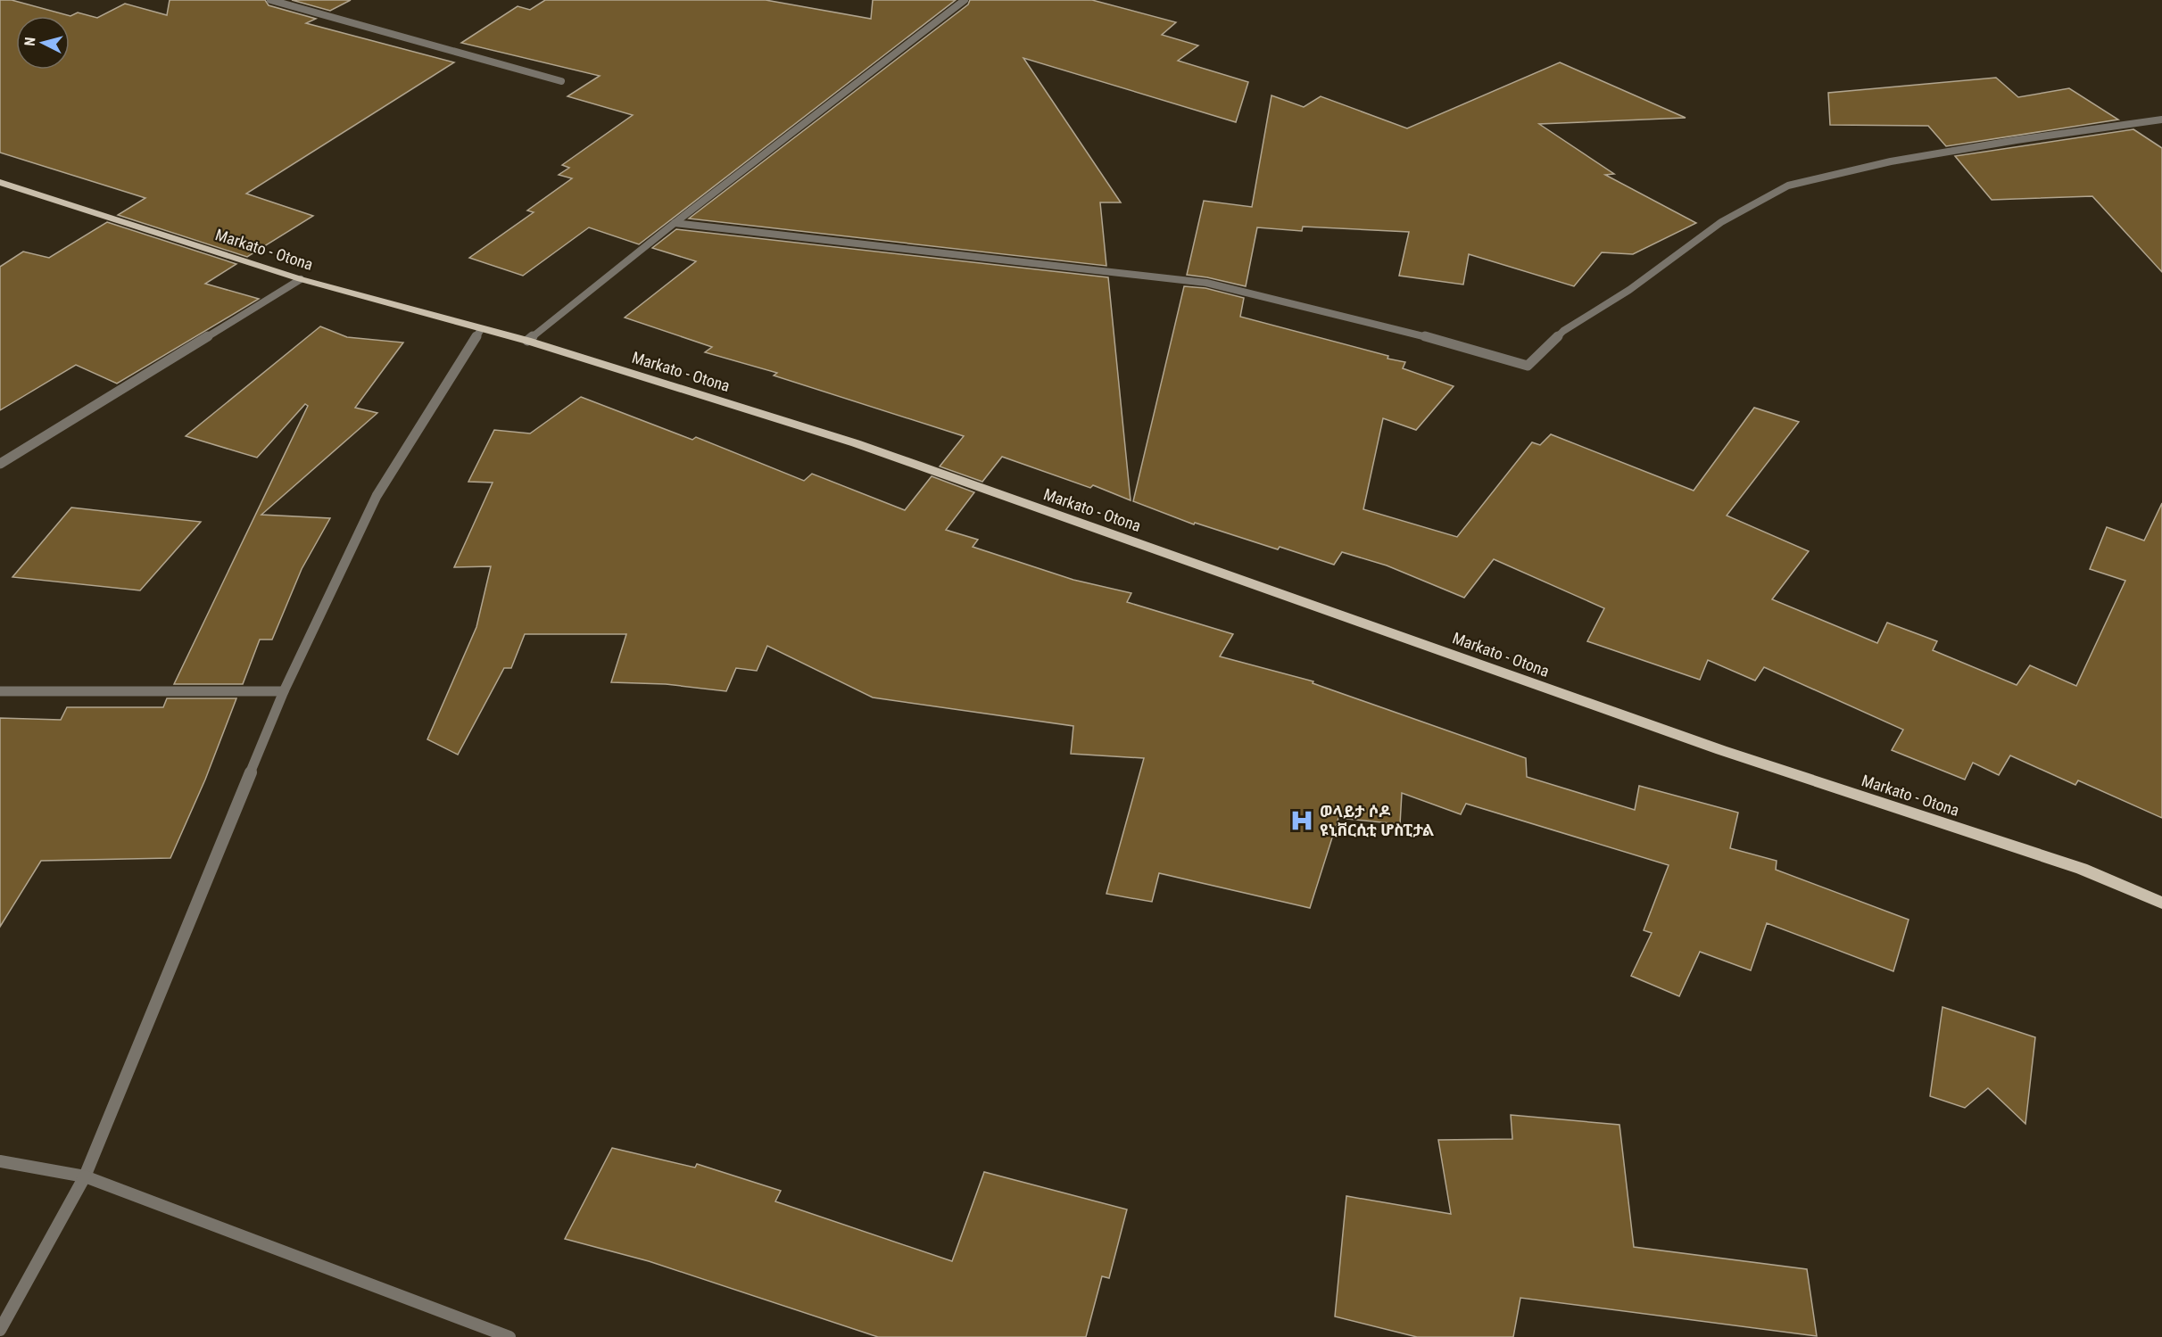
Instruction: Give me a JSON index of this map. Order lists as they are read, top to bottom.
{
  "streets": {
    "main road": ["Markato - Otona"]
  },
  "places": {
    "hospital": ["ወላይታ ሶዶ ዩኒቨርሲቲ ሆስፒታል"]
  },
  "north": "left"
}
